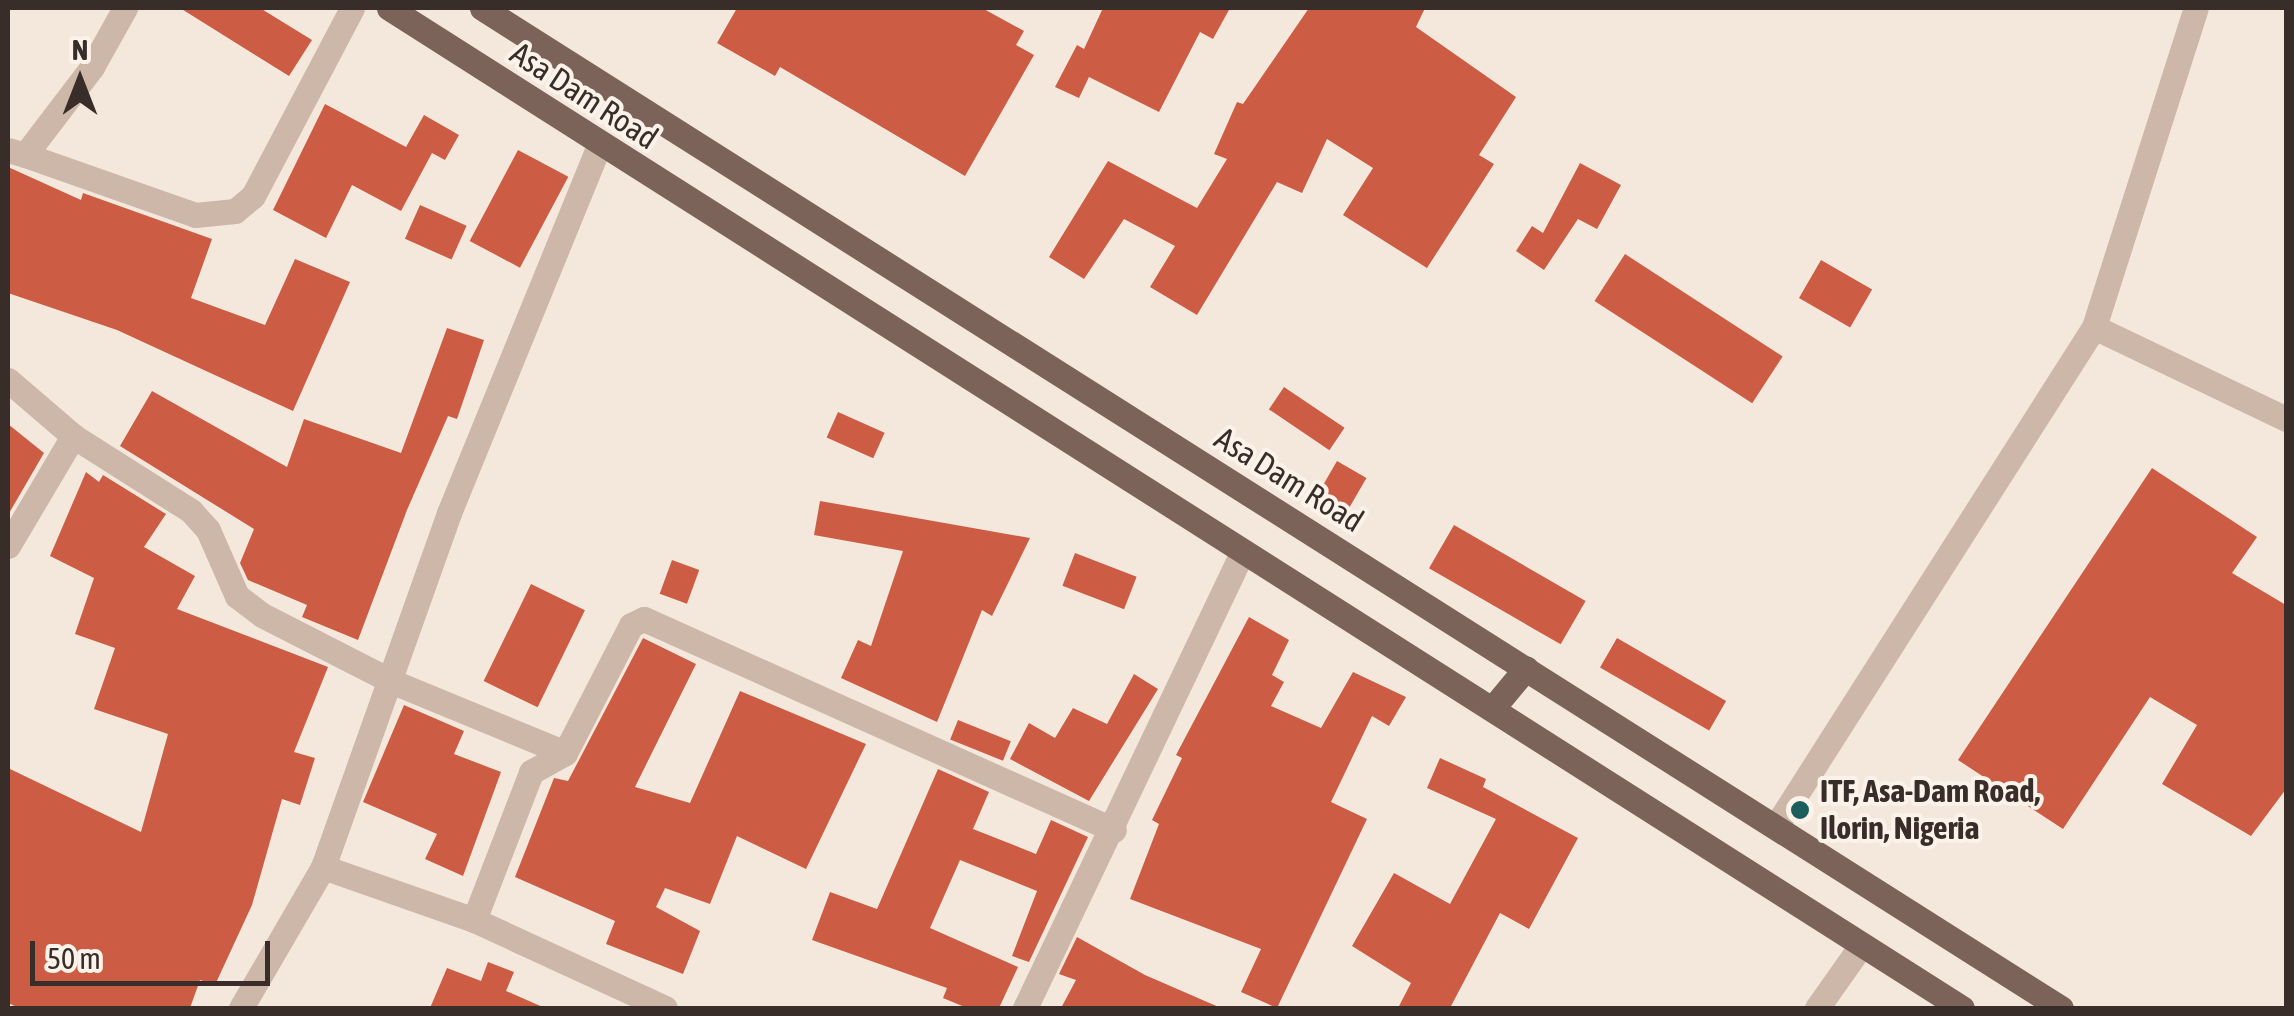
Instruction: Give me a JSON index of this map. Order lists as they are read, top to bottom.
{
  "streets": {
    "main road": ["Asa Dam Road"]
  },
  "places": ["ITF, Asa-Dam Road, Ilorin, Nigeria"],
  "scale_bar": "50 m",
  "north": "top"
}
